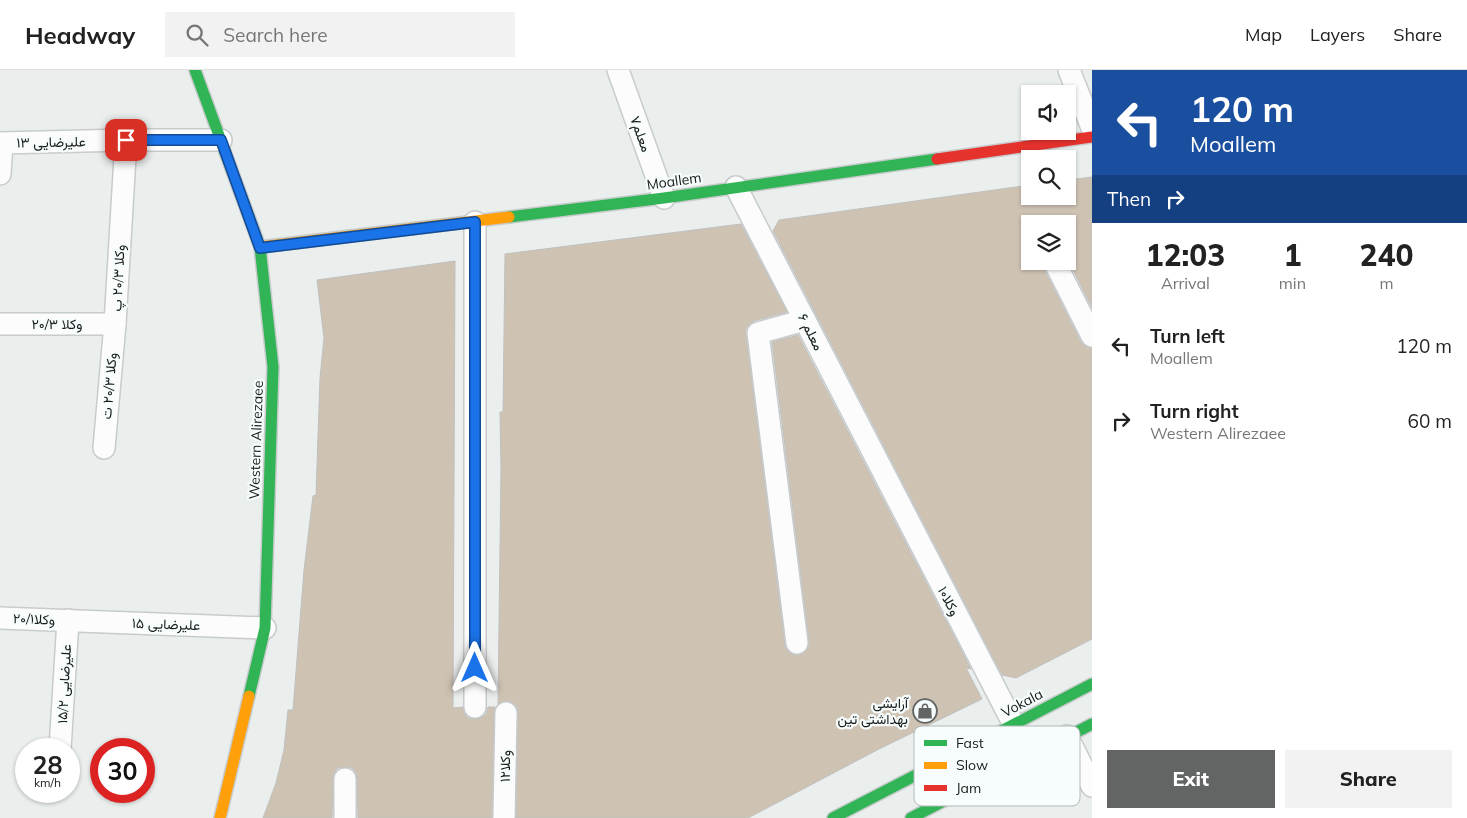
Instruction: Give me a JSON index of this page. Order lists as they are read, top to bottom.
{
  "streets": {
    "street": [
      "معلم۷",
      "۱۳ علیرضایی",
      "Moallem",
      "وکلا ۲۰/۳ پ",
      "وکلا ۲۰/۳",
      "۶ معلم",
      "وکلا ۲۰/۳ ت",
      "Western Alirezaee",
      "وکلا۱۰",
      "وکلا۲۰/۱",
      "۱۵ علیرضایی",
      "۱۵/۲ علیرضایی",
      "Vokala",
      "وکلا۱۲"
    ]
  },
  "crossings": [
    ["معلم۷", "Moallem"],
    ["۱۳ علیرضایی", "وکلا ۲۰/۳ پ"],
    ["۱۳ علیرضایی", "Western Alirezaee"],
    ["Moallem", "۶ معلم"],
    ["Moallem", "Western Alirezaee"],
    ["وکلا ۲۰/۳ پ", "وکلا ۲۰/۳"],
    ["وکلا ۲۰/۳ پ", "وکلا ۲۰/۳ ت"],
    ["وکلا ۲۰/۳", "وکلا ۲۰/۳ ت"],
    ["۶ معلم", "وکلا۱۰"],
    ["Western Alirezaee", "۱۵ علیرضایی"],
    ["وکلا۱۰", "Vokala"],
    ["وکلا۲۰/۱", "۱۵ علیرضایی"],
    ["وکلا۲۰/۱", "۱۵/۲ علیرضایی"],
    ["۱۵ علیرضایی", "۱۵/۲ علیرضایی"]
  ],
  "places": {
    "shop": ["آرایشی بهداشتی تین"]
  },
  "legend": ["Fast", "Slow", "Jam"],
  "page": {
    "header": "Headway",
    "search": "Search here",
    "nav": ["Map", "Layers", "Share"],
    "turn": ["120 m", "Moallem"],
    "then": "Then",
    "eta": [
      "12:03",
      "Arrival",
      "1",
      "min",
      "240",
      "m"
    ],
    "list": [
      {
        "name": "Turn left",
        "note": "Moallem",
        "value": "120 m"
      },
      {
        "name": "Turn right",
        "note": "Western Alirezaee",
        "value": "60 m"
      }
    ],
    "speed": "28 km/h",
    "limit": "30",
    "buttons": ["Exit", "Share"]
  }
}
